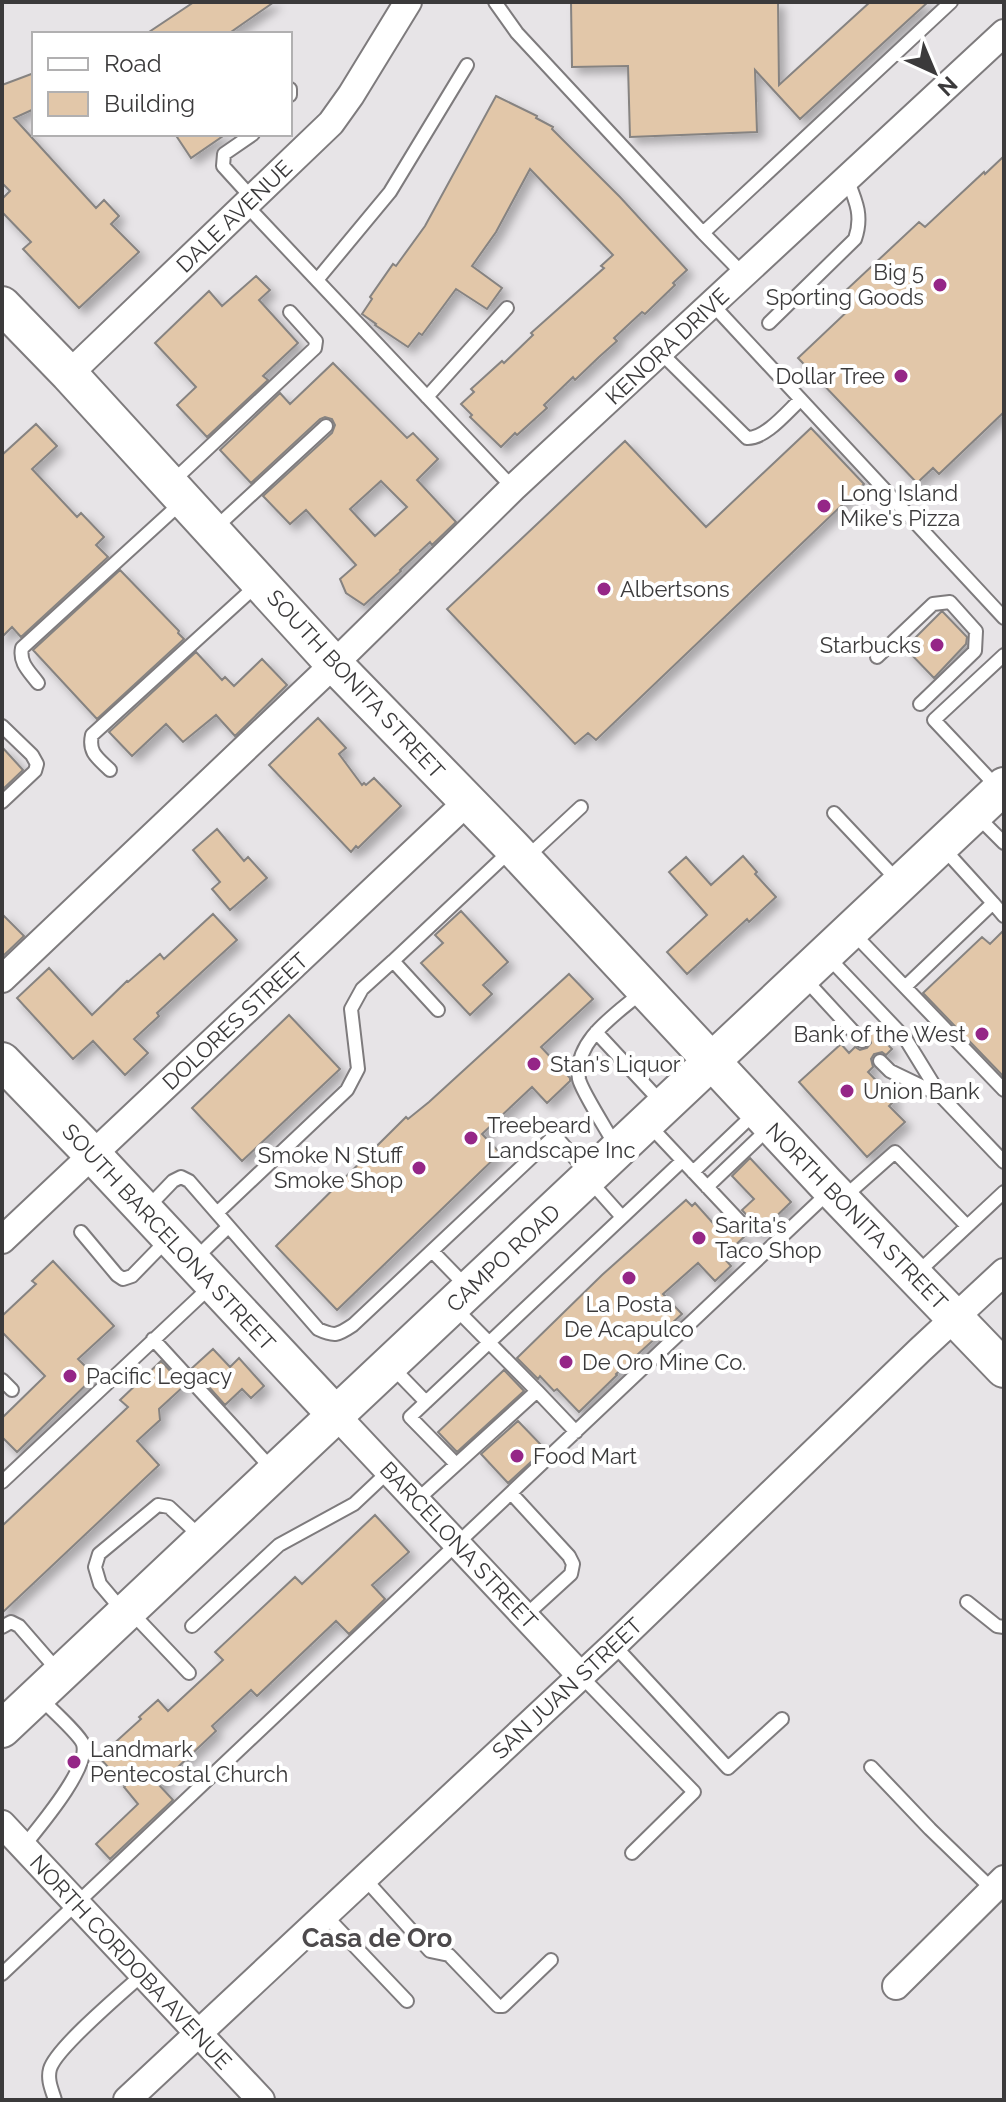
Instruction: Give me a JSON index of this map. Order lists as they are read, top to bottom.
{
  "streets": {
    "main road": [
      "SOUTH BONITA STREET",
      "NORTH BONITA STREET",
      "SOUTH BARCELONA STREET",
      "CAMPO ROAD"
    ],
    "street": [
      "DALE AVENUE",
      "KENORA DRIVE",
      "DOLORES STREET",
      "BARCELONA STREET",
      "SAN JUAN STREET",
      "NORTH CORDOBA AVENUE"
    ]
  },
  "crossings": [
    ["DALE AVENUE", "SOUTH BONITA STREET"],
    ["KENORA DRIVE", "SOUTH BONITA STREET"],
    ["SOUTH BONITA STREET", "DOLORES STREET"],
    ["SOUTH BONITA STREET", "NORTH BONITA STREET"],
    ["SOUTH BONITA STREET", "CAMPO ROAD"],
    ["DOLORES STREET", "SOUTH BARCELONA STREET"],
    ["NORTH BONITA STREET", "CAMPO ROAD"],
    ["NORTH BONITA STREET", "SAN JUAN STREET"],
    ["SOUTH BARCELONA STREET", "CAMPO ROAD"],
    ["SOUTH BARCELONA STREET", "BARCELONA STREET"],
    ["CAMPO ROAD", "BARCELONA STREET"],
    ["BARCELONA STREET", "SAN JUAN STREET"],
    ["SAN JUAN STREET", "NORTH CORDOBA AVENUE"]
  ],
  "districts": ["Casa de Oro"],
  "places": [
    "Big 5 Sporting Goods",
    "Dollar Tree",
    "Long Island Mike's Pizza",
    "Albertsons",
    "Starbucks",
    "Bank of the West",
    "Stan's Liquor",
    "Union Bank",
    "Treebeard Landscape Inc",
    "Smoke N Stuff Smoke Shop",
    "Sarita's Taco Shop",
    "La Posta De Acapulco",
    "De Oro Mine Co.",
    "Pacific Legacy",
    "Food Mart",
    "Landmark Pentecostal Church"
  ],
  "legend": ["Road", "Building"],
  "north": "bottom right"
}
